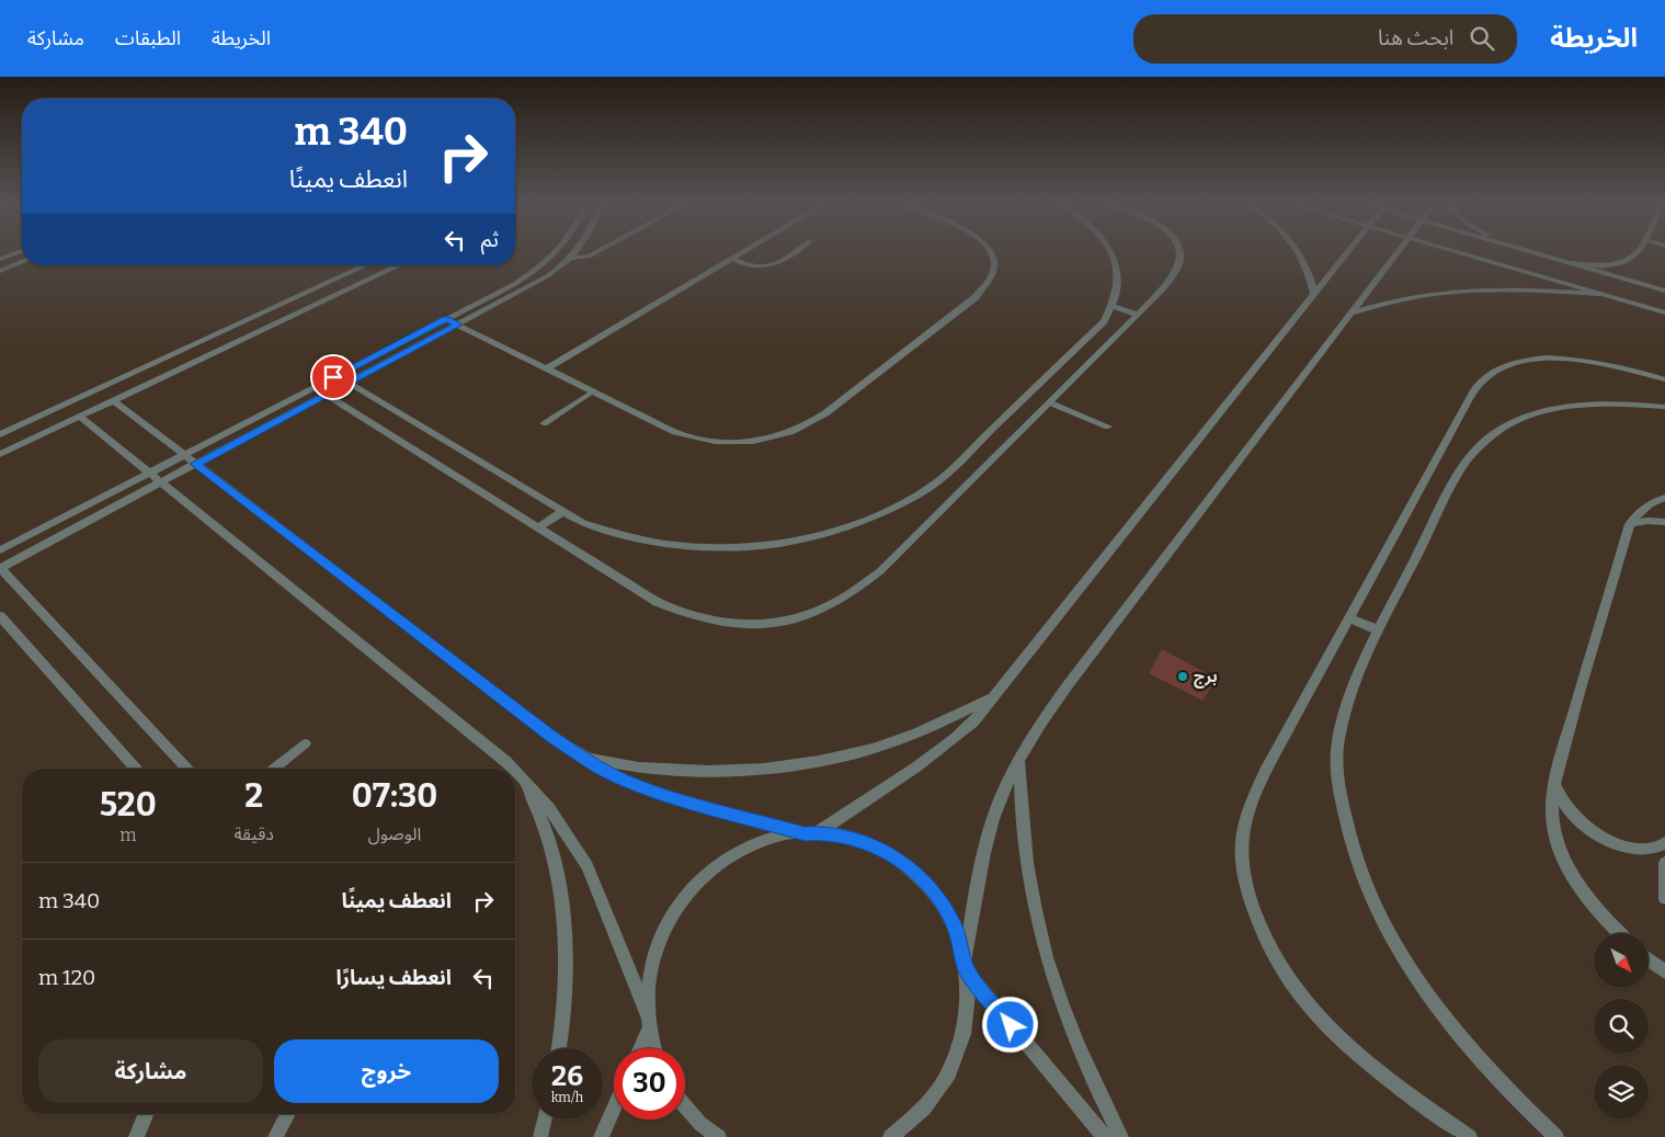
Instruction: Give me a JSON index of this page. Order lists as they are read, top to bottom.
{
  "places": ["برج"],
  "north": "bottom right",
  "page": {
    "header": "الخريطة",
    "search": "ابحث هنا",
    "nav": ["الخريطة", "الطبقات", "مشاركة"],
    "turn": ["340 m", "انعطف يمينًا"],
    "then": "ثم",
    "eta": [
      "07:30",
      "الوصول",
      "2",
      "دقيقة",
      "520",
      "m"
    ],
    "list": [
      {
        "name": "انعطف يمينًا",
        "value": "340 m"
      },
      {
        "name": "انعطف يسارًا",
        "value": "120 m"
      }
    ],
    "buttons": ["خروج", "مشاركة"],
    "speed": "26 km/h",
    "limit": "30"
  }
}
